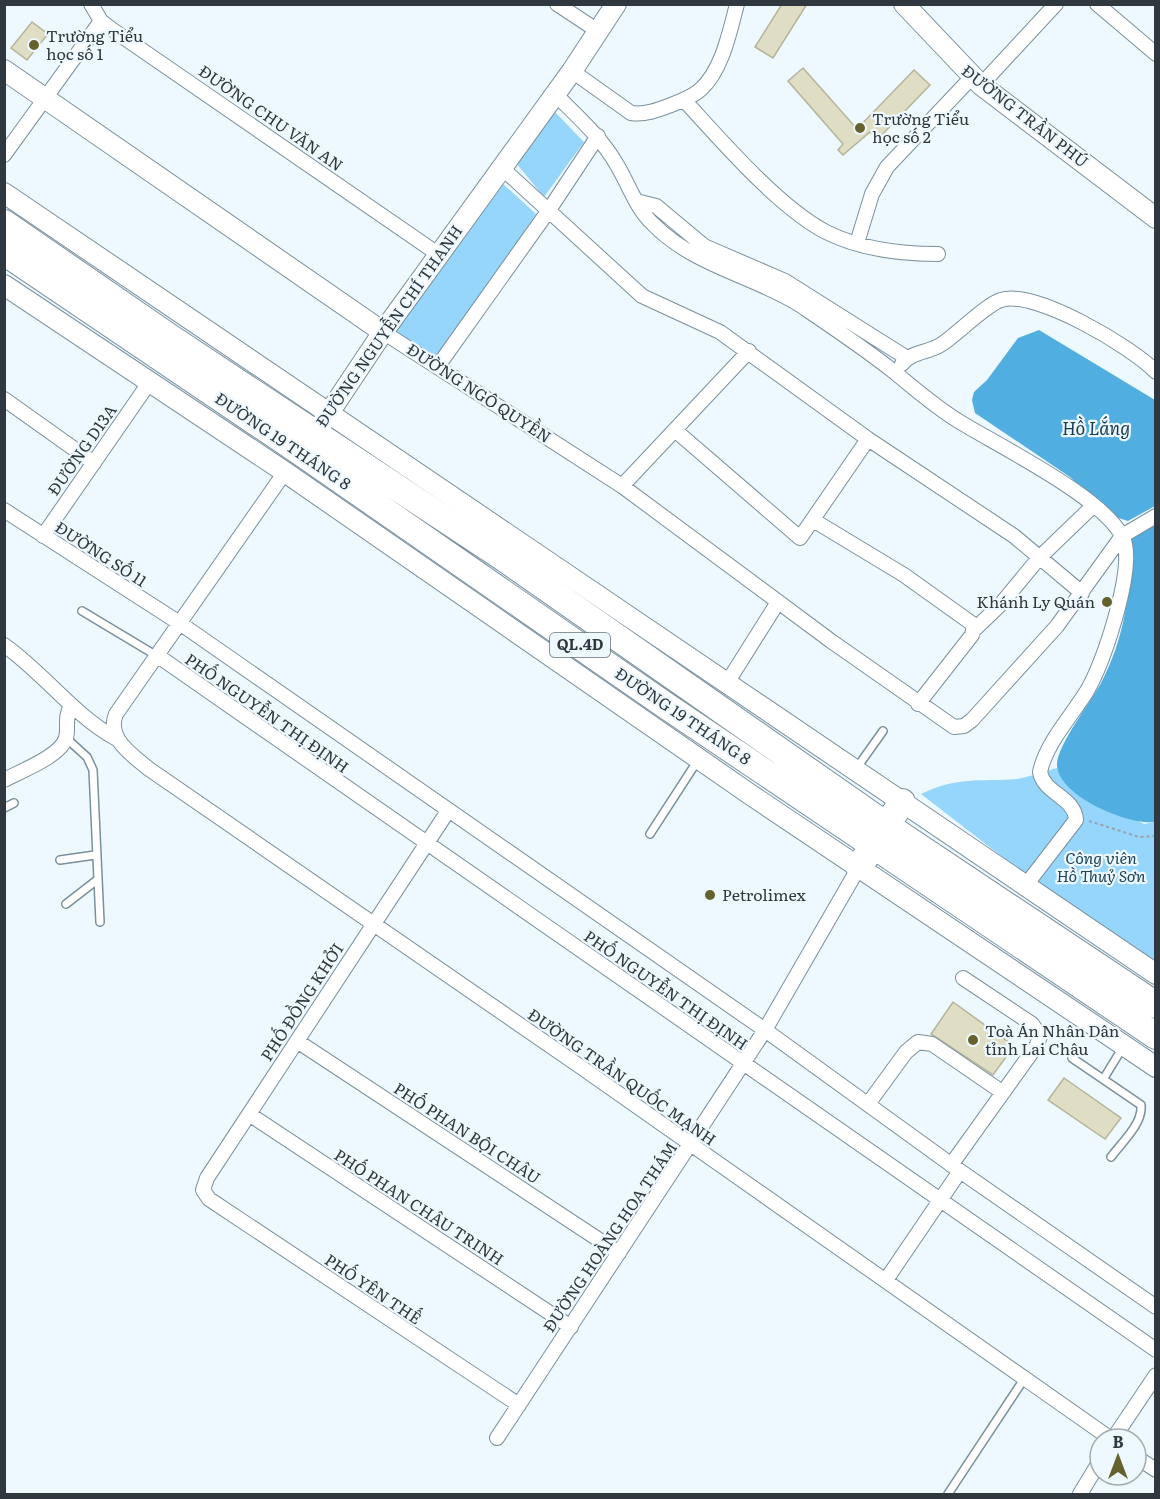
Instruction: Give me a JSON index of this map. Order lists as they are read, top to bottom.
{
  "streets": {
    "highway": ["ĐƯỜNG 19 THÁNG 8", "QL.4D"],
    "street": [
      "ĐƯỜNG TRẦN PHÚ",
      "ĐƯỜNG CHU VĂN AN",
      "ĐƯỜNG NGUYỄN CHÍ THANH",
      "ĐƯỜNG NGÔ QUYỀN",
      "ĐƯỜNG D13A",
      "ĐƯỜNG SỐ 11",
      "PHỐ NGUYỄN THỊ ĐỊNH",
      "PHỐ ĐỒNG KHỞI",
      "ĐƯỜNG TRẦN QUỐC MẠNH",
      "PHỐ PHAN BỘI CHÂU",
      "PHỐ PHAN CHÂU TRINH",
      "ĐƯỜNG HOÀNG HOA THÁM",
      "PHỐ YÊN THẾ"
    ]
  },
  "crossings": [
    ["ĐƯỜNG CHU VĂN AN", "ĐƯỜNG NGUYỄN CHÍ THANH"],
    ["ĐƯỜNG NGUYỄN CHÍ THANH", "ĐƯỜNG NGÔ QUYỀN"],
    ["ĐƯỜNG NGUYỄN CHÍ THANH", "ĐƯỜNG 19 THÁNG 8"],
    ["ĐƯỜNG NGUYỄN CHÍ THANH", "ĐƯỜNG SỐ 11"],
    ["ĐƯỜNG NGUYỄN CHÍ THANH", "PHỐ NGUYỄN THỊ ĐỊNH"],
    ["ĐƯỜNG NGUYỄN CHÍ THANH", "ĐƯỜNG TRẦN QUỐC MẠNH"],
    ["ĐƯỜNG 19 THÁNG 8", "ĐƯỜNG D13A"],
    ["ĐƯỜNG 19 THÁNG 8", "ĐƯỜNG HOÀNG HOA THÁM"],
    ["ĐƯỜNG D13A", "ĐƯỜNG SỐ 11"],
    ["ĐƯỜNG SỐ 11", "PHỐ NGUYỄN THỊ ĐỊNH"],
    ["PHỐ NGUYỄN THỊ ĐỊNH", "PHỐ ĐỒNG KHỞI"],
    ["PHỐ NGUYỄN THỊ ĐỊNH", "ĐƯỜNG HOÀNG HOA THÁM"],
    ["PHỐ ĐỒNG KHỞI", "ĐƯỜNG TRẦN QUỐC MẠNH"],
    ["PHỐ ĐỒNG KHỞI", "PHỐ PHAN BỘI CHÂU"],
    ["PHỐ ĐỒNG KHỞI", "PHỐ PHAN CHÂU TRINH"],
    ["PHỐ ĐỒNG KHỞI", "PHỐ YÊN THẾ"],
    ["ĐƯỜNG TRẦN QUỐC MẠNH", "ĐƯỜNG HOÀNG HOA THÁM"],
    ["PHỐ PHAN BỘI CHÂU", "ĐƯỜNG HOÀNG HOA THÁM"],
    ["PHỐ PHAN CHÂU TRINH", "ĐƯỜNG HOÀNG HOA THÁM"],
    ["ĐƯỜNG HOÀNG HOA THÁM", "PHỐ YÊN THẾ"]
  ],
  "water": ["Hồ Lắng"],
  "parks": ["Công viên Hồ Thuỷ Sơn"],
  "places": [
    "Trường Tiểu học số 1",
    "Trường Tiểu học số 2",
    "Khánh Ly Quán",
    "Petrolimex",
    "Toà Án Nhân Dân tỉnh Lai Châu"
  ],
  "north": "top"
}
